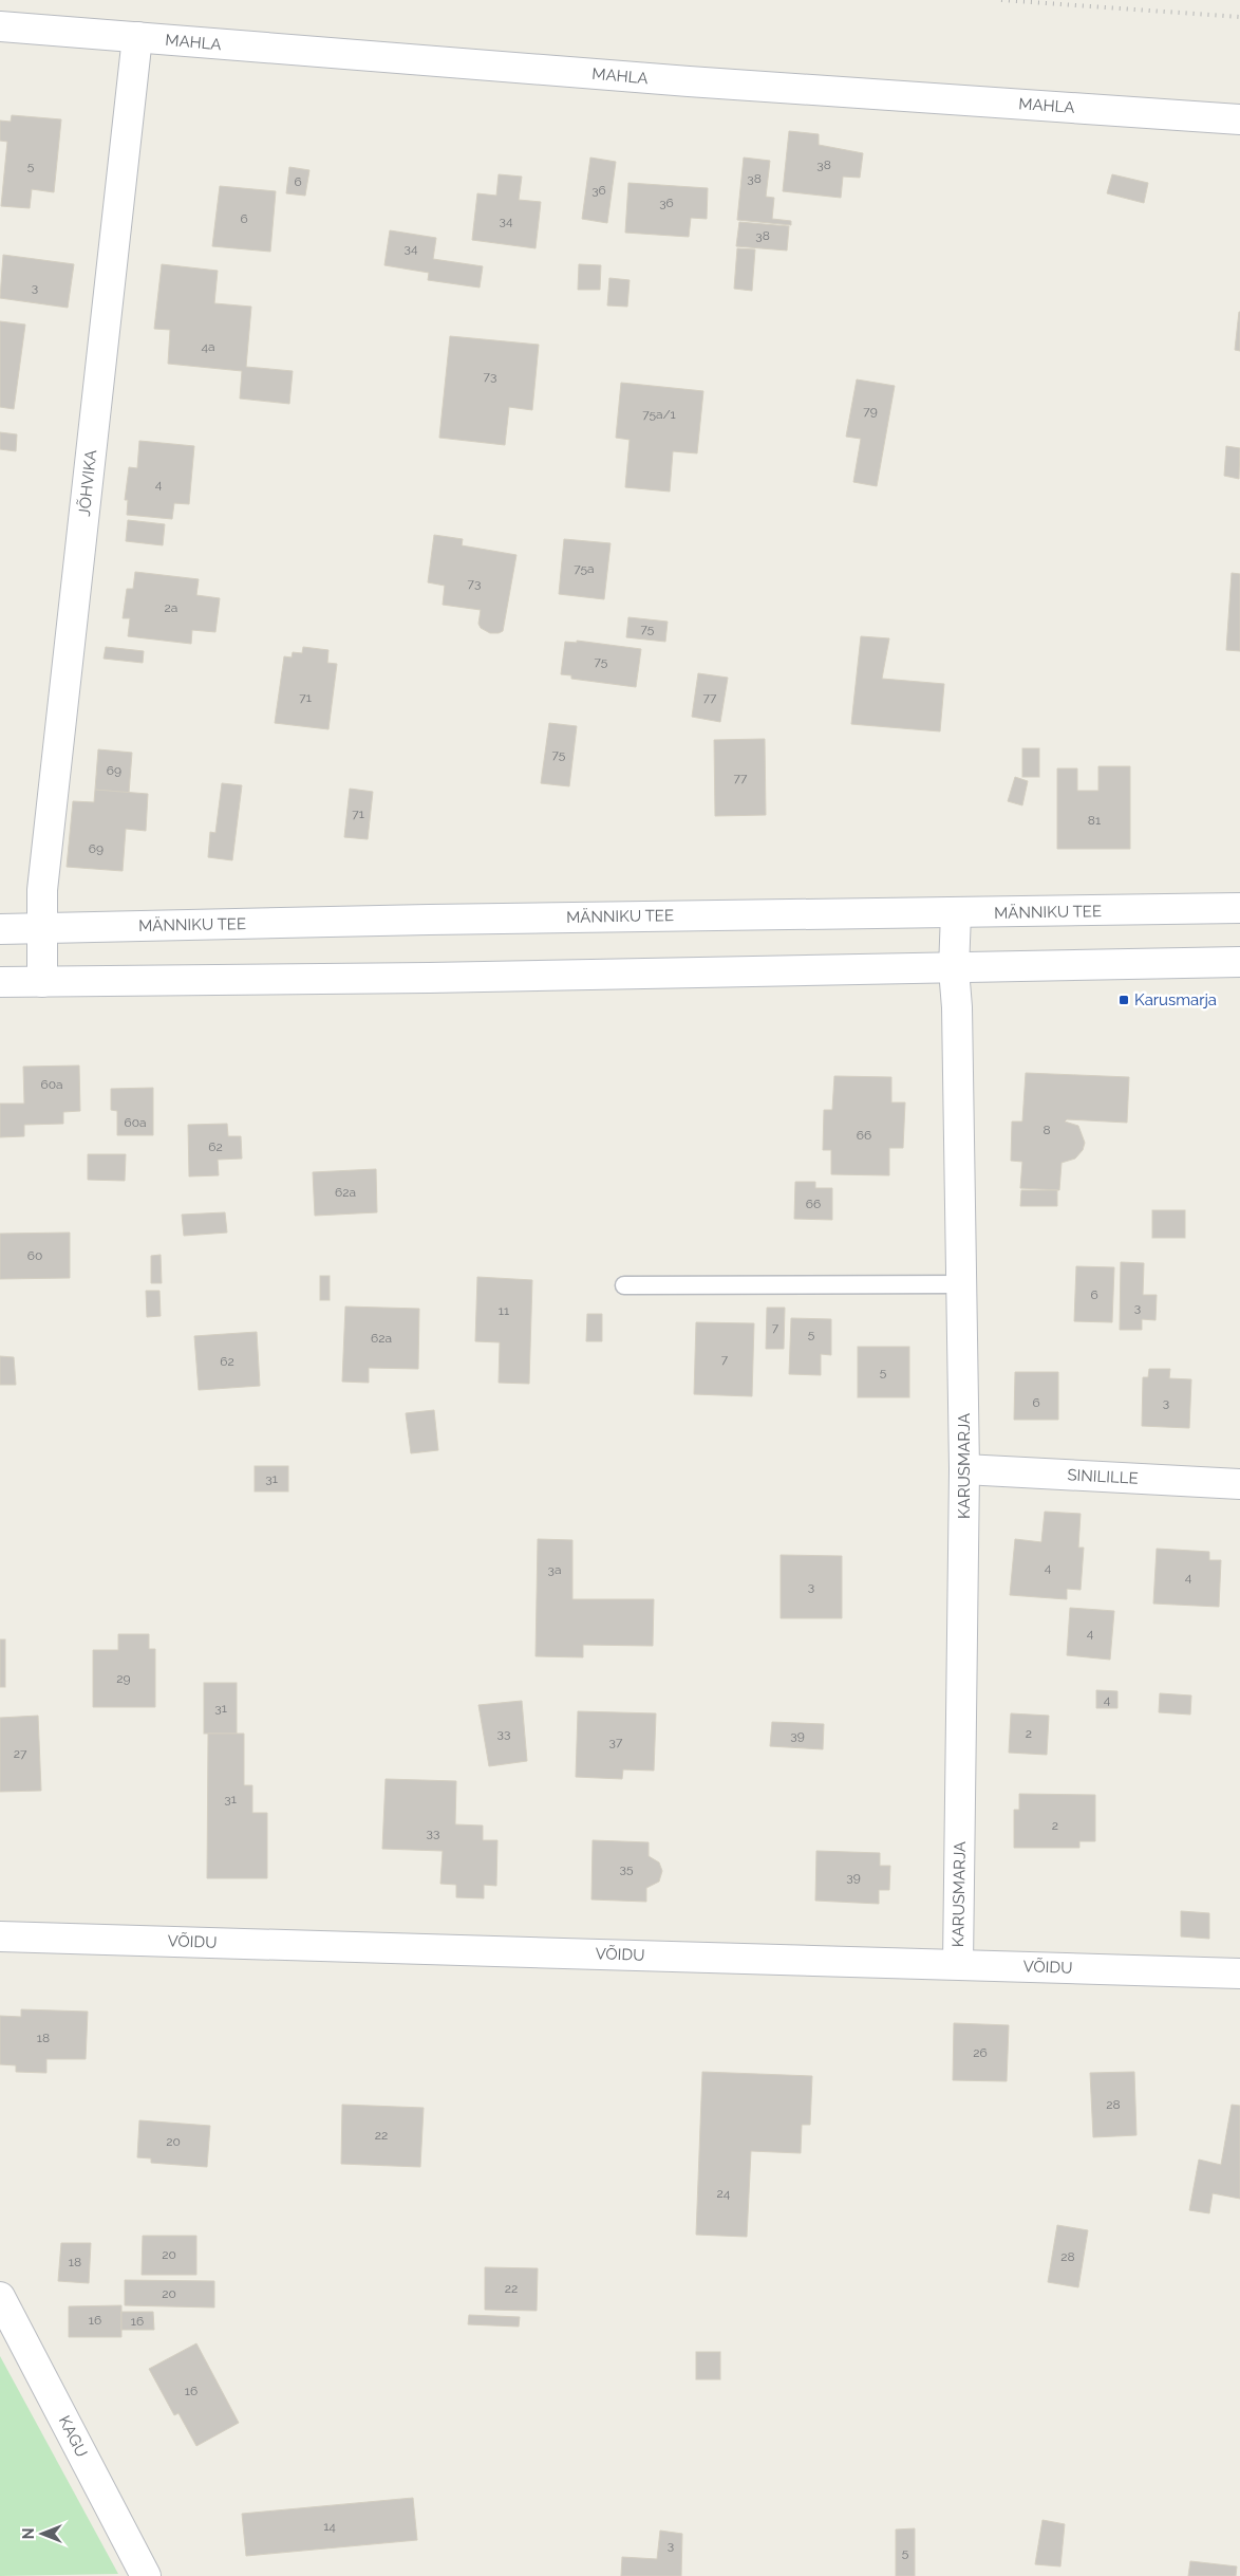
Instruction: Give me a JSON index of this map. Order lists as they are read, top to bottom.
{
  "streets": {
    "street": [
      "MAHLA",
      "JÕHVIKA",
      "MÄNNIKU TEE",
      "KARUSMARJA",
      "SINILILLE",
      "VÕIDU",
      "KAGU"
    ]
  },
  "crossings": [
    ["MAHLA", "JÕHVIKA"],
    ["JÕHVIKA", "MÄNNIKU TEE"],
    ["MÄNNIKU TEE", "KARUSMARJA"],
    ["KARUSMARJA", "SINILILLE"],
    ["KARUSMARJA", "VÕIDU"]
  ],
  "places": {
    "transit": ["Karusmarja"]
  },
  "house_numbers": [
    "38",
    "5",
    "38",
    "6",
    "36",
    "36",
    "6",
    "34",
    "38",
    "34",
    "3",
    "4a",
    "73",
    "79",
    "75a/1",
    "4",
    "75a",
    "73",
    "2a",
    "75",
    "75",
    "71",
    "77",
    "75",
    "69",
    "77",
    "71",
    "81",
    "69",
    "60a",
    "60a",
    "8",
    "66",
    "62",
    "62a",
    "66",
    "60",
    "6",
    "3",
    "11",
    "7",
    "5",
    "62a",
    "7",
    "62",
    "5",
    "6",
    "3",
    "31",
    "4",
    "3a",
    "4",
    "3",
    "4",
    "29",
    "4",
    "31",
    "33",
    "2",
    "39",
    "37",
    "27",
    "31",
    "2",
    "33",
    "35",
    "39",
    "18",
    "26",
    "28",
    "22",
    "20",
    "24",
    "20",
    "28",
    "18",
    "22",
    "20",
    "16",
    "16",
    "16",
    "14",
    "3",
    "5"
  ],
  "north": "left"
}
